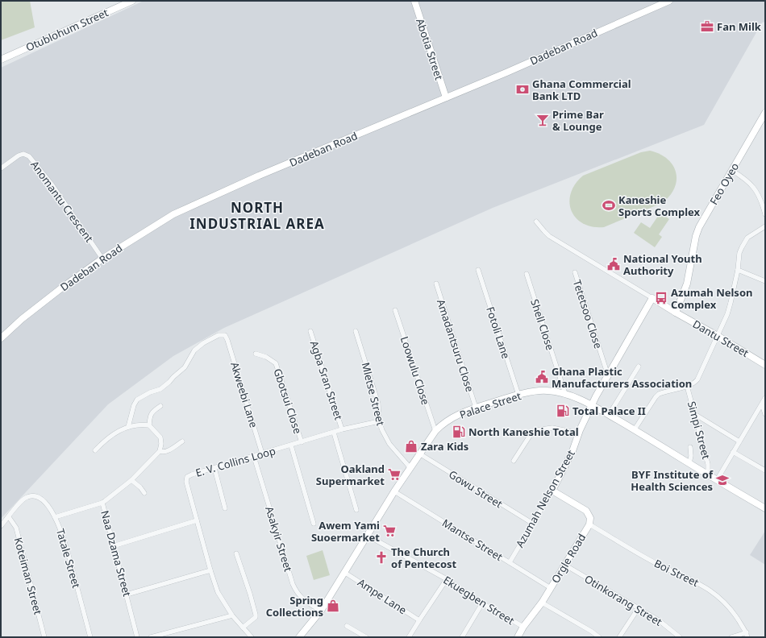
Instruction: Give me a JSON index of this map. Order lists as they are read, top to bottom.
{
  "streets": {
    "street": [
      "Otublohum Street",
      "Dadeban Road",
      "Abotia Street",
      "Feo Oyeo",
      "Anomantu Crescent",
      "Tetetsoo Close",
      "Shell Close",
      "Fotoli Lane",
      "Dantu Street",
      "Amadantsuru Close",
      "Loowulu Close",
      "Agba Sran Street",
      "Mletse Street",
      "Akweebi Lane",
      "Gbotsui Close",
      "Palace Street",
      "Simpi Street",
      "E. V. Collins Loop",
      "Gowu Street",
      "Azumah Nelson Street",
      "Asakyir Street",
      "Mantse Street",
      "Naa Dzama Street",
      "Tatale Street",
      "Orgle Road",
      "Boi Street",
      "Koteiman Street",
      "Ampe Lane",
      "Ekuegben Street",
      "Otinkorang Street"
    ]
  },
  "crossings": [
    ["Dadeban Road", "Abotia Street"],
    ["Dadeban Road", "Anomantu Crescent"],
    ["Feo Oyeo", "Dantu Street"],
    ["Tetetsoo Close", "Azumah Nelson Street"],
    ["Shell Close", "Palace Street"],
    ["Fotoli Lane", "Palace Street"],
    ["Dantu Street", "Azumah Nelson Street"],
    ["Amadantsuru Close", "Palace Street"],
    ["Loowulu Close", "Palace Street"],
    ["Agba Sran Street", "E. V. Collins Loop"],
    ["Mletse Street", "Palace Street"],
    ["Mletse Street", "E. V. Collins Loop"],
    ["Akweebi Lane", "E. V. Collins Loop"],
    ["Gbotsui Close", "E. V. Collins Loop"],
    ["Palace Street", "Simpi Street"],
    ["Palace Street", "Gowu Street"],
    ["Palace Street", "Azumah Nelson Street"],
    ["Palace Street", "Asakyir Street"],
    ["Palace Street", "Mantse Street"],
    ["Palace Street", "Ampe Lane"],
    ["Palace Street", "Ekuegben Street"],
    ["E. V. Collins Loop", "Asakyir Street"],
    ["Gowu Street", "Azumah Nelson Street"],
    ["Azumah Nelson Street", "Mantse Street"],
    ["Azumah Nelson Street", "Orgle Road"],
    ["Mantse Street", "Orgle Road"],
    ["Tatale Street", "Koteiman Street"],
    ["Orgle Road", "Boi Street"],
    ["Orgle Road", "Ekuegben Street"],
    ["Orgle Road", "Otinkorang Street"]
  ],
  "districts": ["NORTH INDUSTRIAL AREA"],
  "places": {
    "office": ["Fan Milk"],
    "bank": ["Ghana Commercial Bank LTD"],
    "bar": ["Prime Bar & Lounge"],
    "sports": ["Kaneshie Sports Complex"],
    "public building": ["National Youth Authority", "Ghana Plastic Manufacturers Association"],
    "bus stop": ["Azumah Nelson Complex"],
    "fuel station": ["Total Palace II", "North Kaneshie Total"],
    "shop": ["Zara Kids", "Spring Collections"],
    "supermarket": ["Oakland Supermarket", "Awem Yami Suoermarket"],
    "school or university": ["BYF Institute of Health Sciences"],
    "church": ["The Church of Pentecost"]
  }
}
